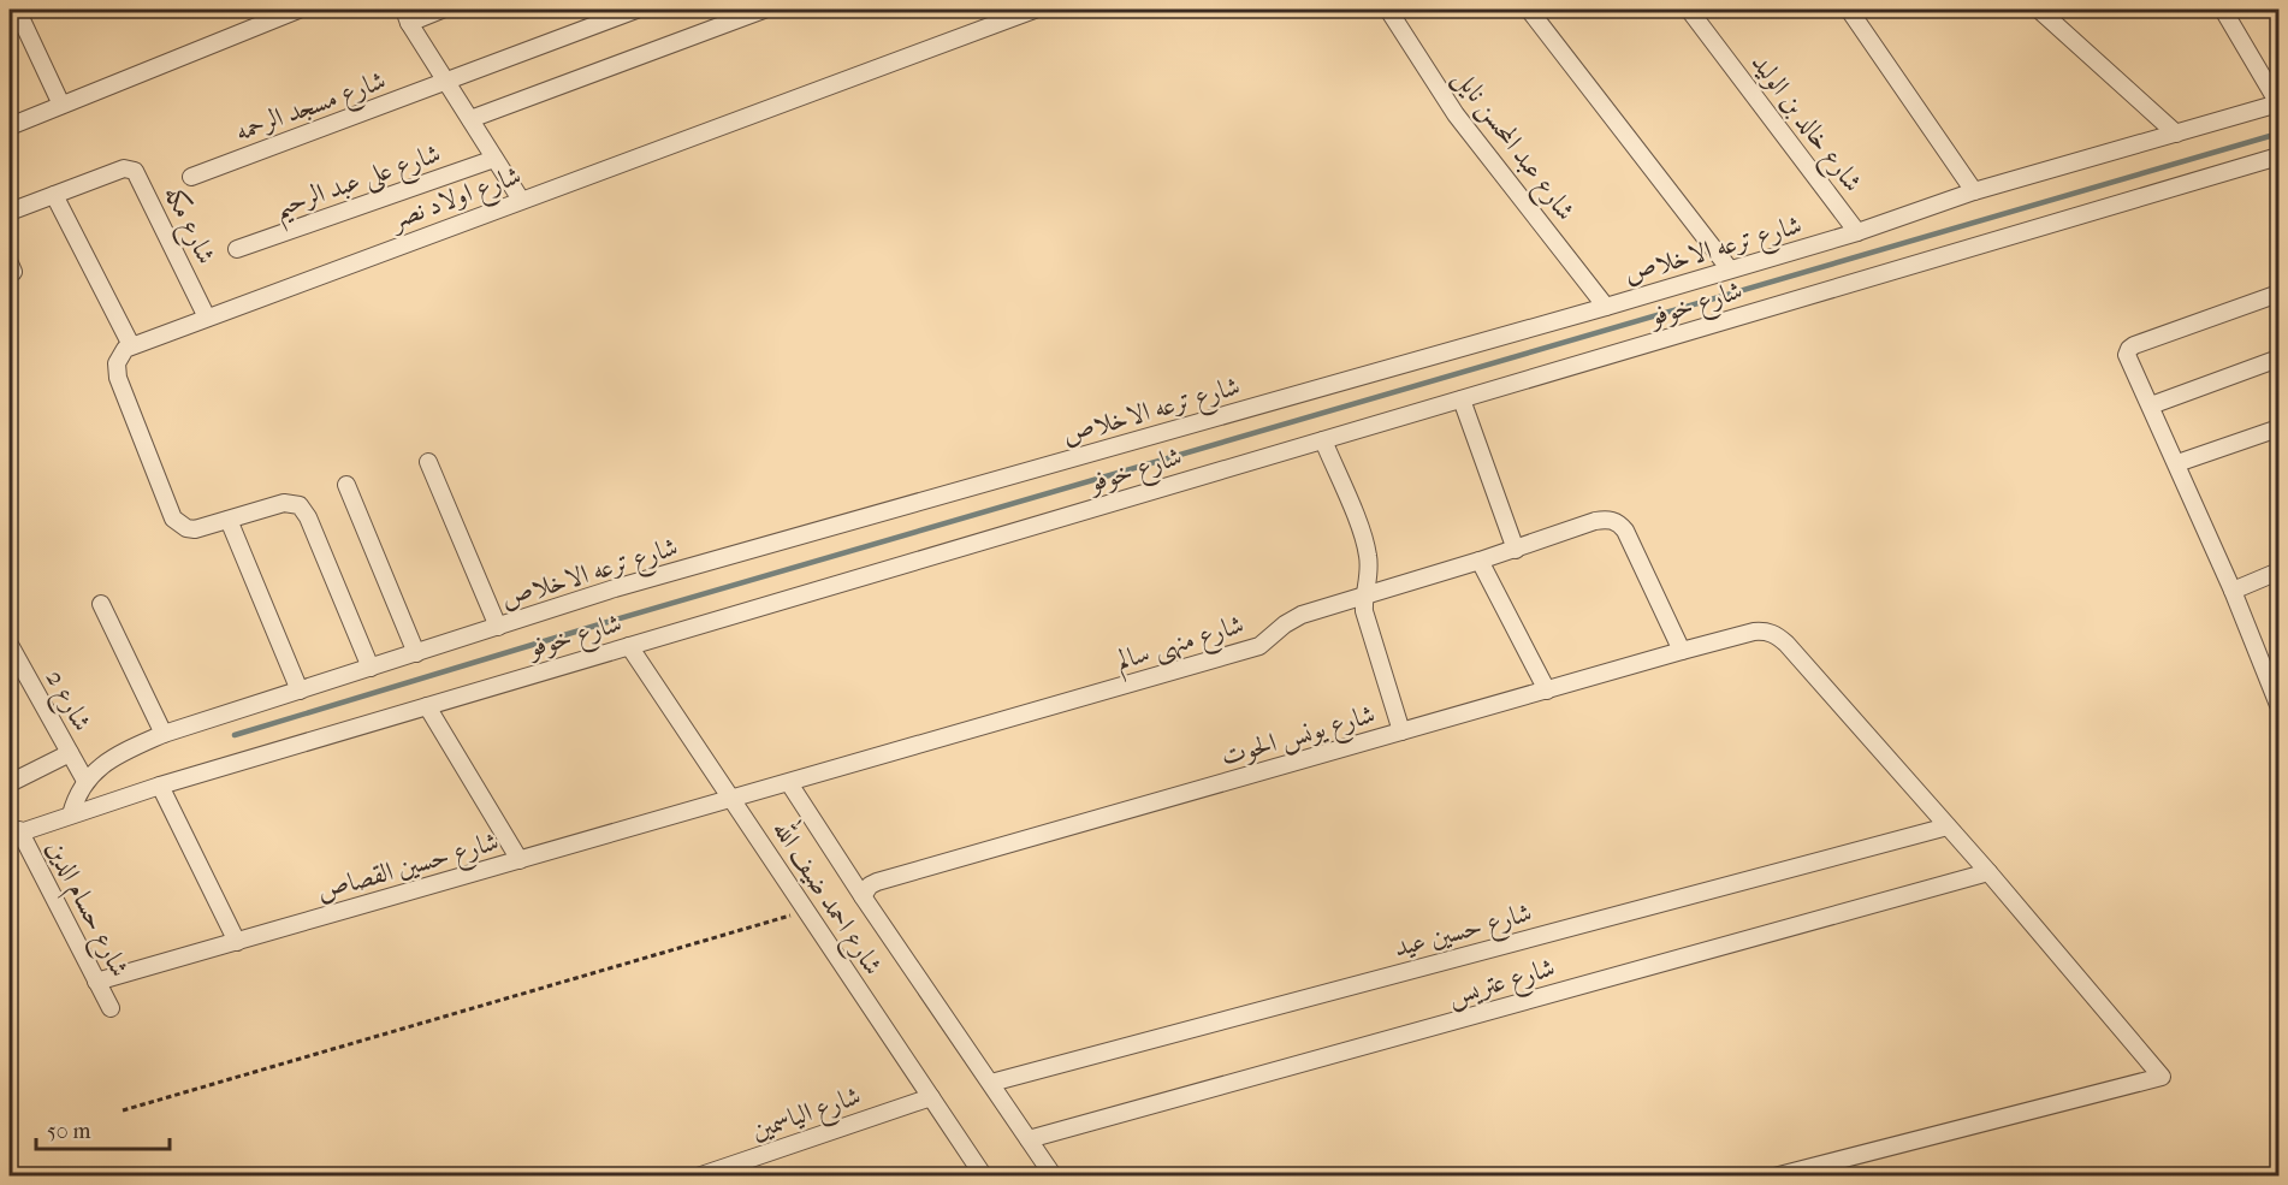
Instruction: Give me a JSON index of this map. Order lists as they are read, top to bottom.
{
  "streets": {
    "street": [
      "شارع مسجد الرحمه",
      "شارع خالد بن الوليد",
      "شارع عبد المحسن نايل",
      "شارع على عبد الرحيم",
      "شارع اولاد نصر",
      "شارع مكه",
      "شارع ترعه الاخلاص",
      "شارع خوفو",
      "شارع منهى سالم",
      "شارع 2",
      "شارع يونس الحوت",
      "شارع حسين القصاص",
      "شارع احمد ضيف الله",
      "شارع حسام الدين",
      "شارع حسين عيد",
      "شارع عتريس",
      "شارع الياسمين"
    ]
  },
  "crossings": [
    ["شارع خالد بن الوليد", "شارع ترعه الاخلاص"],
    ["شارع عبد المحسن نايل", "شارع ترعه الاخلاص"],
    ["شارع اولاد نصر", "شارع مكه"],
    ["شارع ترعه الاخلاص", "شارع خوفو"],
    ["شارع ترعه الاخلاص", "شارع 2"],
    ["شارع خوفو", "شارع احمد ضيف الله"],
    ["شارع خوفو", "شارع حسام الدين"],
    ["شارع منهى سالم", "شارع يونس الحوت"],
    ["شارع منهى سالم", "شارع حسين القصاص"],
    ["شارع منهى سالم", "شارع احمد ضيف الله"],
    ["شارع يونس الحوت", "شارع احمد ضيف الله"],
    ["شارع يونس الحوت", "شارع حسين عيد"],
    ["شارع حسين القصاص", "شارع احمد ضيف الله"],
    ["شارع حسين القصاص", "شارع حسام الدين"],
    ["شارع احمد ضيف الله", "شارع حسين عيد"],
    ["شارع احمد ضيف الله", "شارع عتريس"],
    ["شارع احمد ضيف الله", "شارع الياسمين"]
  ],
  "scale_bar": "50 m"
}
